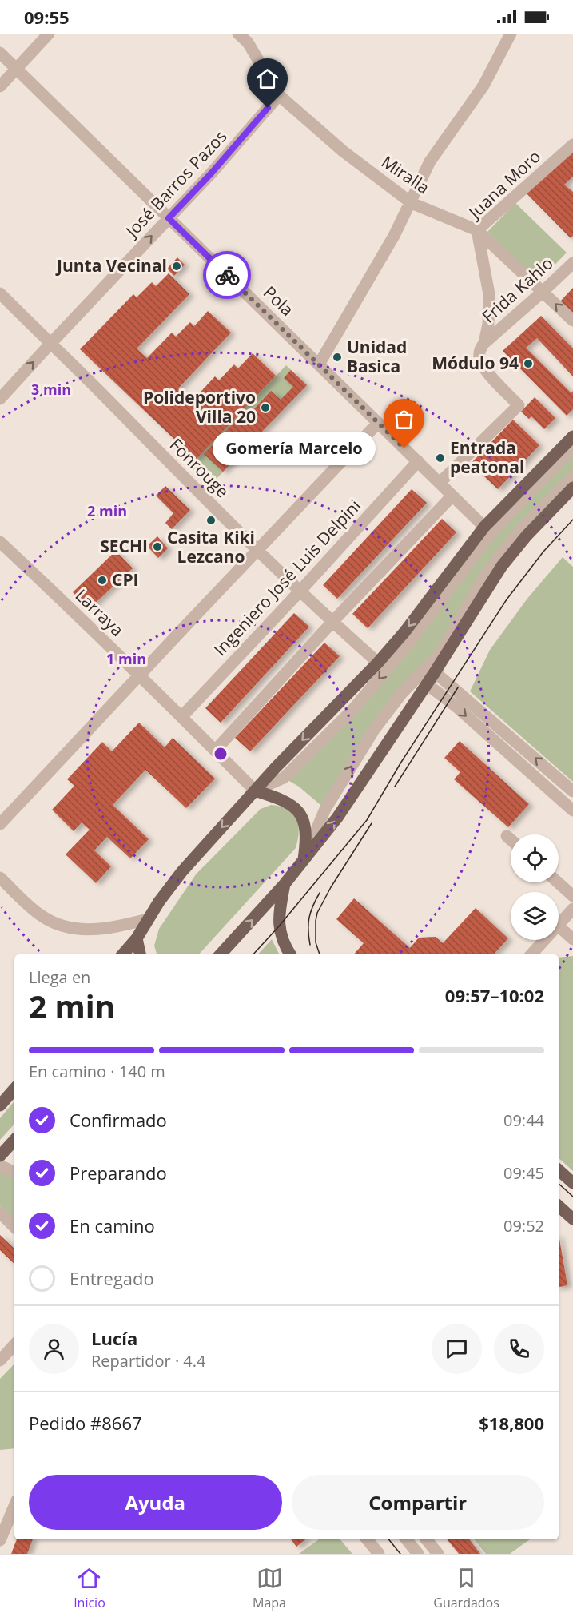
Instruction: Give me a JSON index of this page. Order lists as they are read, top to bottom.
{
  "streets": {
    "street": [
      "Miralla",
      "José Barros Pazos",
      "Juana Moro",
      "Frida Kahlo",
      "Pola",
      "Fonrouge",
      "Ingeniero José Luis Delpini",
      "Larraya"
    ]
  },
  "crossings": [
    ["Miralla", "José Barros Pazos"],
    ["Miralla", "Juana Moro"],
    ["Miralla", "Frida Kahlo"],
    ["José Barros Pazos", "Pola"],
    ["José Barros Pazos", "Fonrouge"],
    ["Juana Moro", "Frida Kahlo"],
    ["Juana Moro", "Pola"],
    ["Pola", "Ingeniero José Luis Delpini"],
    ["Fonrouge", "Ingeniero José Luis Delpini"],
    ["Ingeniero José Luis Delpini", "Larraya"]
  ],
  "one_way": ["José Barros Pazos"],
  "places": [
    "Junta Vecinal",
    "Unidad Basica",
    "Módulo 94",
    "Polideportivo Villa 20",
    "Gomería Marcelo",
    "Entrada peatonal",
    "Casita Kiki Lezcano",
    "SECHI",
    "CPI"
  ],
  "page": {
    "status": "09:55",
    "bubble": "Gomería Marcelo",
    "heading": ["2 min", "Llega en", "09:57–10:02"],
    "panel": [
      "Lucía",
      "Repartidor · 4.4",
      "Pedido #8667",
      "$18,800"
    ],
    "bar": "En camino · 140 m",
    "list": [
      ["Confirmado", "09:44"],
      ["Preparando", "09:45"],
      ["En camino", "09:52"],
      "Entregado"
    ],
    "buttons": ["Ayuda", "Compartir"],
    "tabs": ["Inicio", "Mapa", "Guardados"]
  },
  "rings": ["3 min", "2 min", "1 min"]
}
